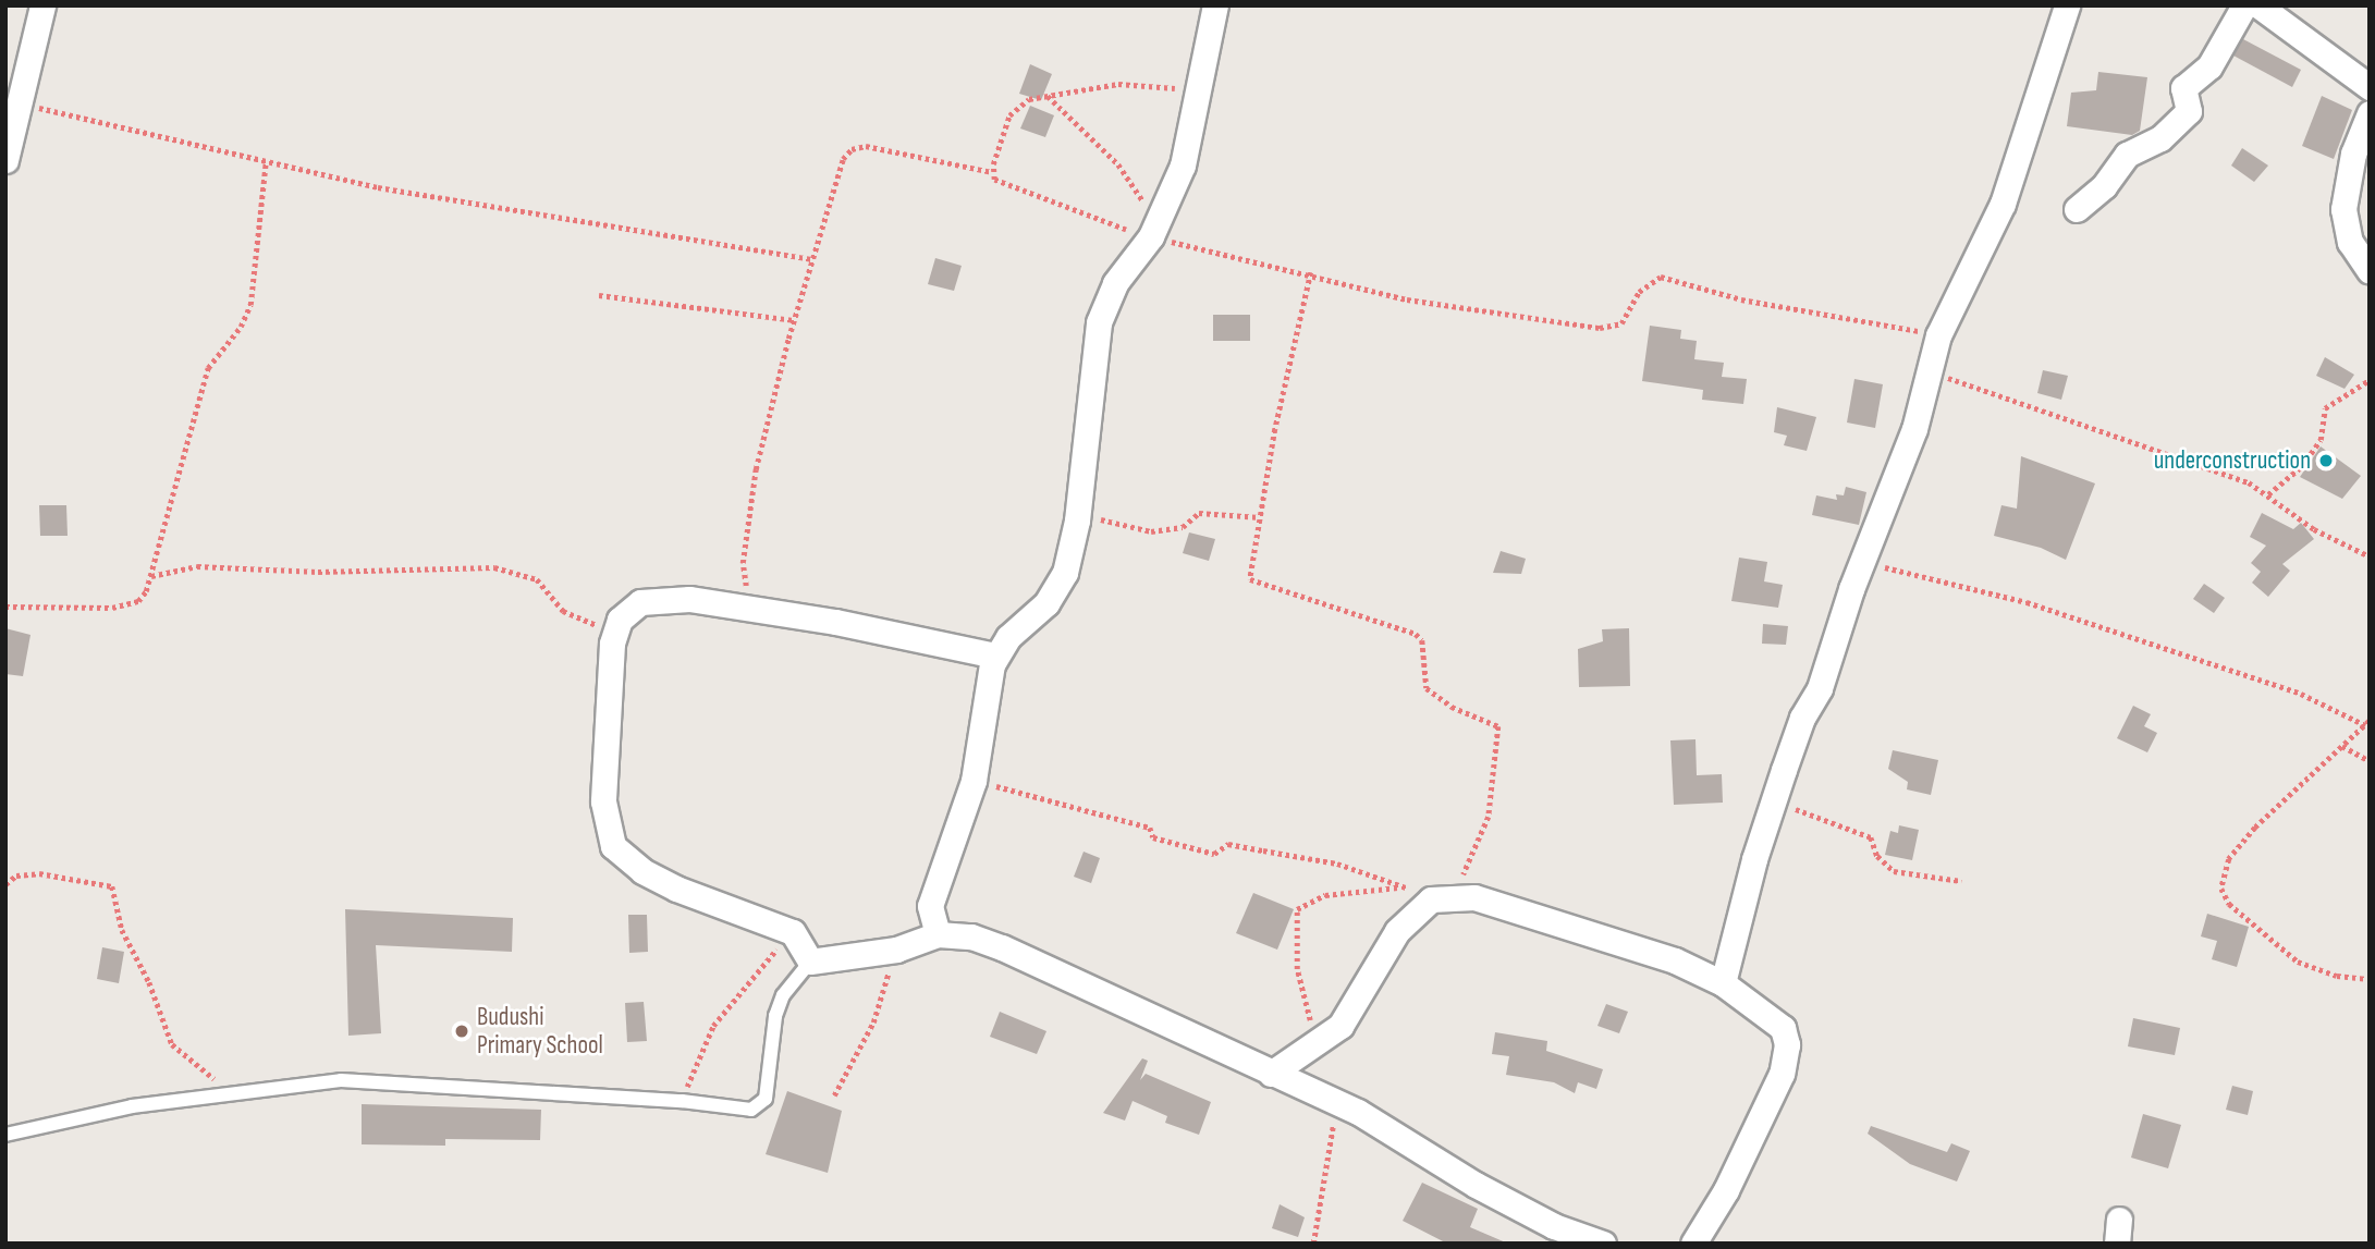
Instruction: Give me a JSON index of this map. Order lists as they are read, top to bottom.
{
  "places": ["underconstruction", "Budushi Primary School"]
}
